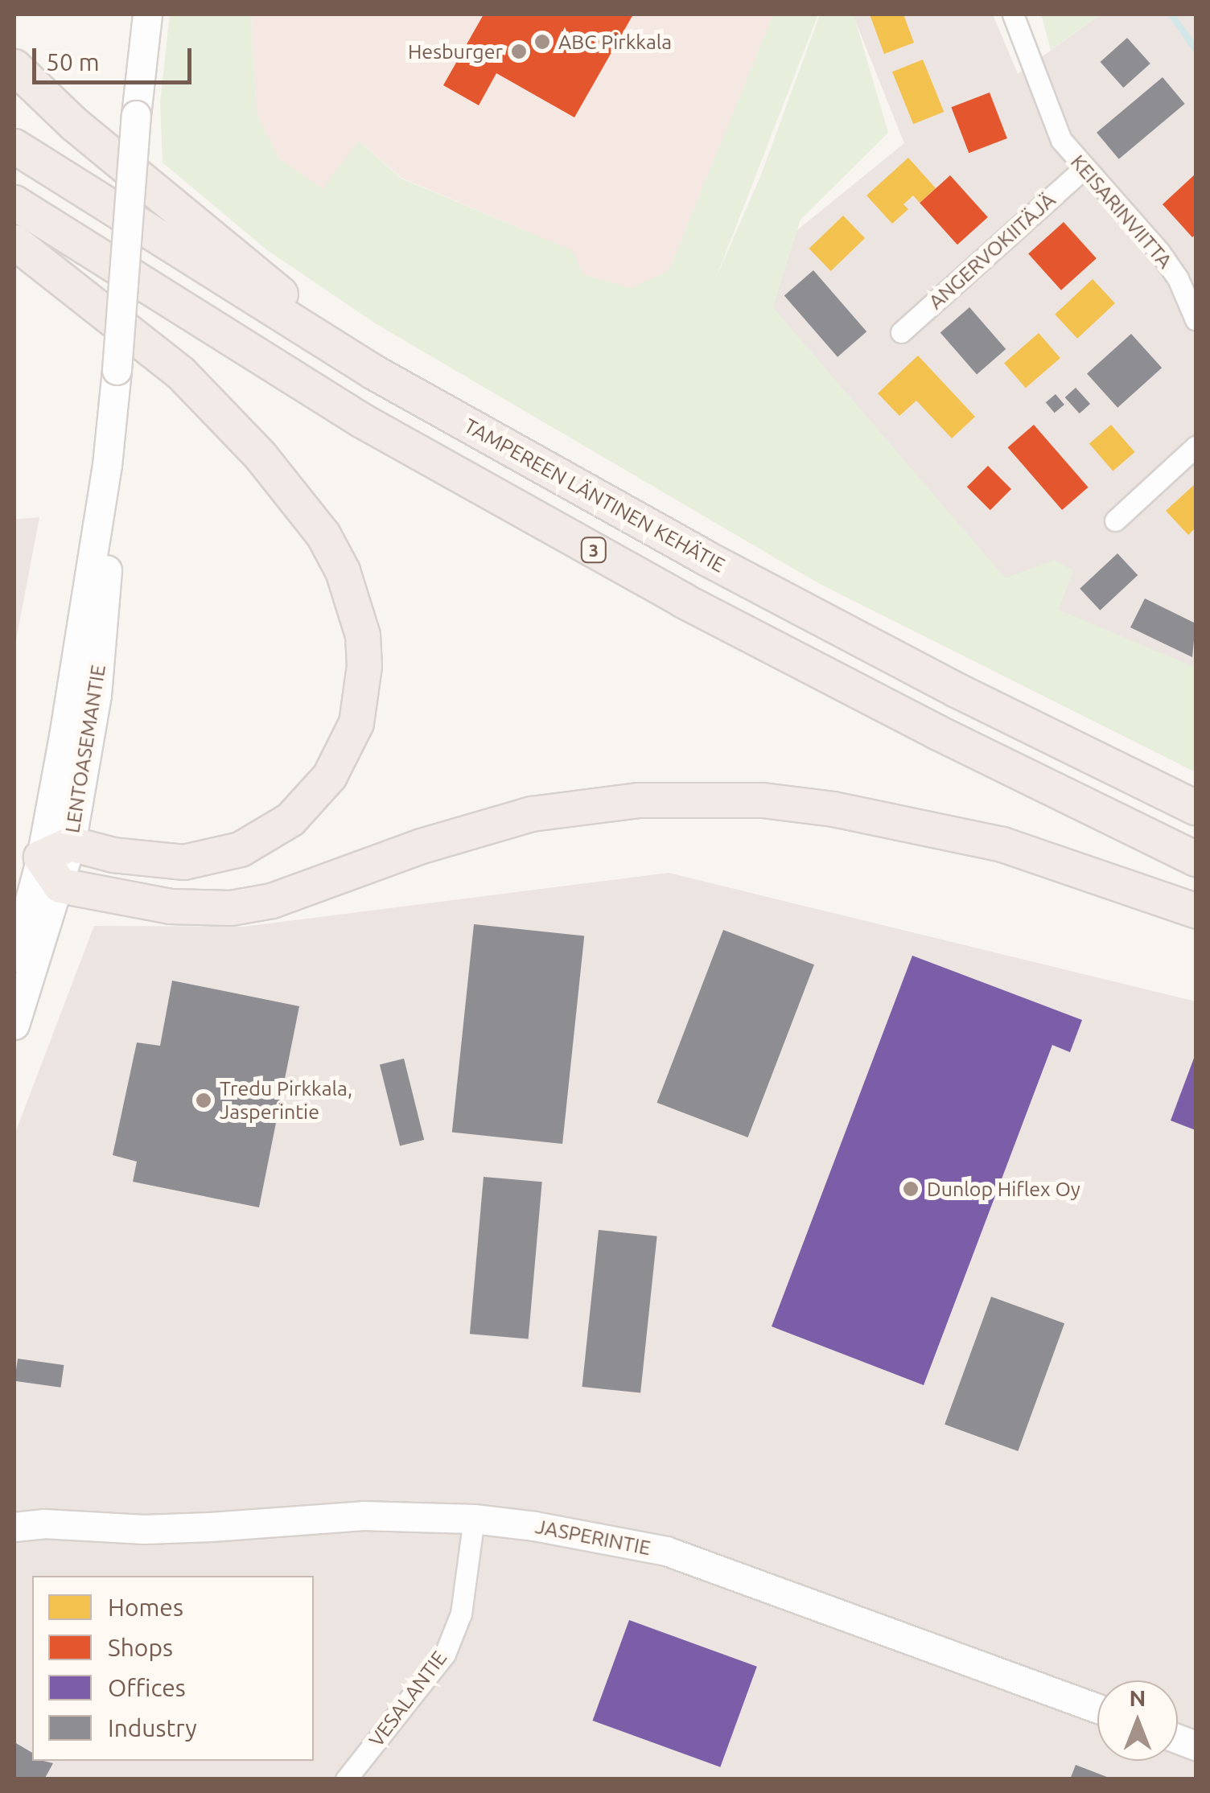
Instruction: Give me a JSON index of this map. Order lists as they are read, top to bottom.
{
  "streets": {
    "highway": ["TAMPEREEN LÄNTINEN KEHÄTIE", "3"],
    "main road": ["LENTOASEMANTIE", "JASPERINTIE"],
    "street": ["KEISARINVIITTA", "ANGERVOKIITÄJÄ", "VESALANTIE"]
  },
  "crossings": [
    ["KEISARINVIITTA", "ANGERVOKIITÄJÄ"],
    ["JASPERINTIE", "VESALANTIE"]
  ],
  "places": [
    "ABC Pirkkala",
    "Hesburger",
    "Tredu Pirkkala, Jasperintie",
    "Dunlop Hiflex Oy"
  ],
  "legend": [
    "Homes",
    "Shops",
    "Offices",
    "Industry"
  ],
  "scale_bar": "50 m",
  "north": "top"
}
